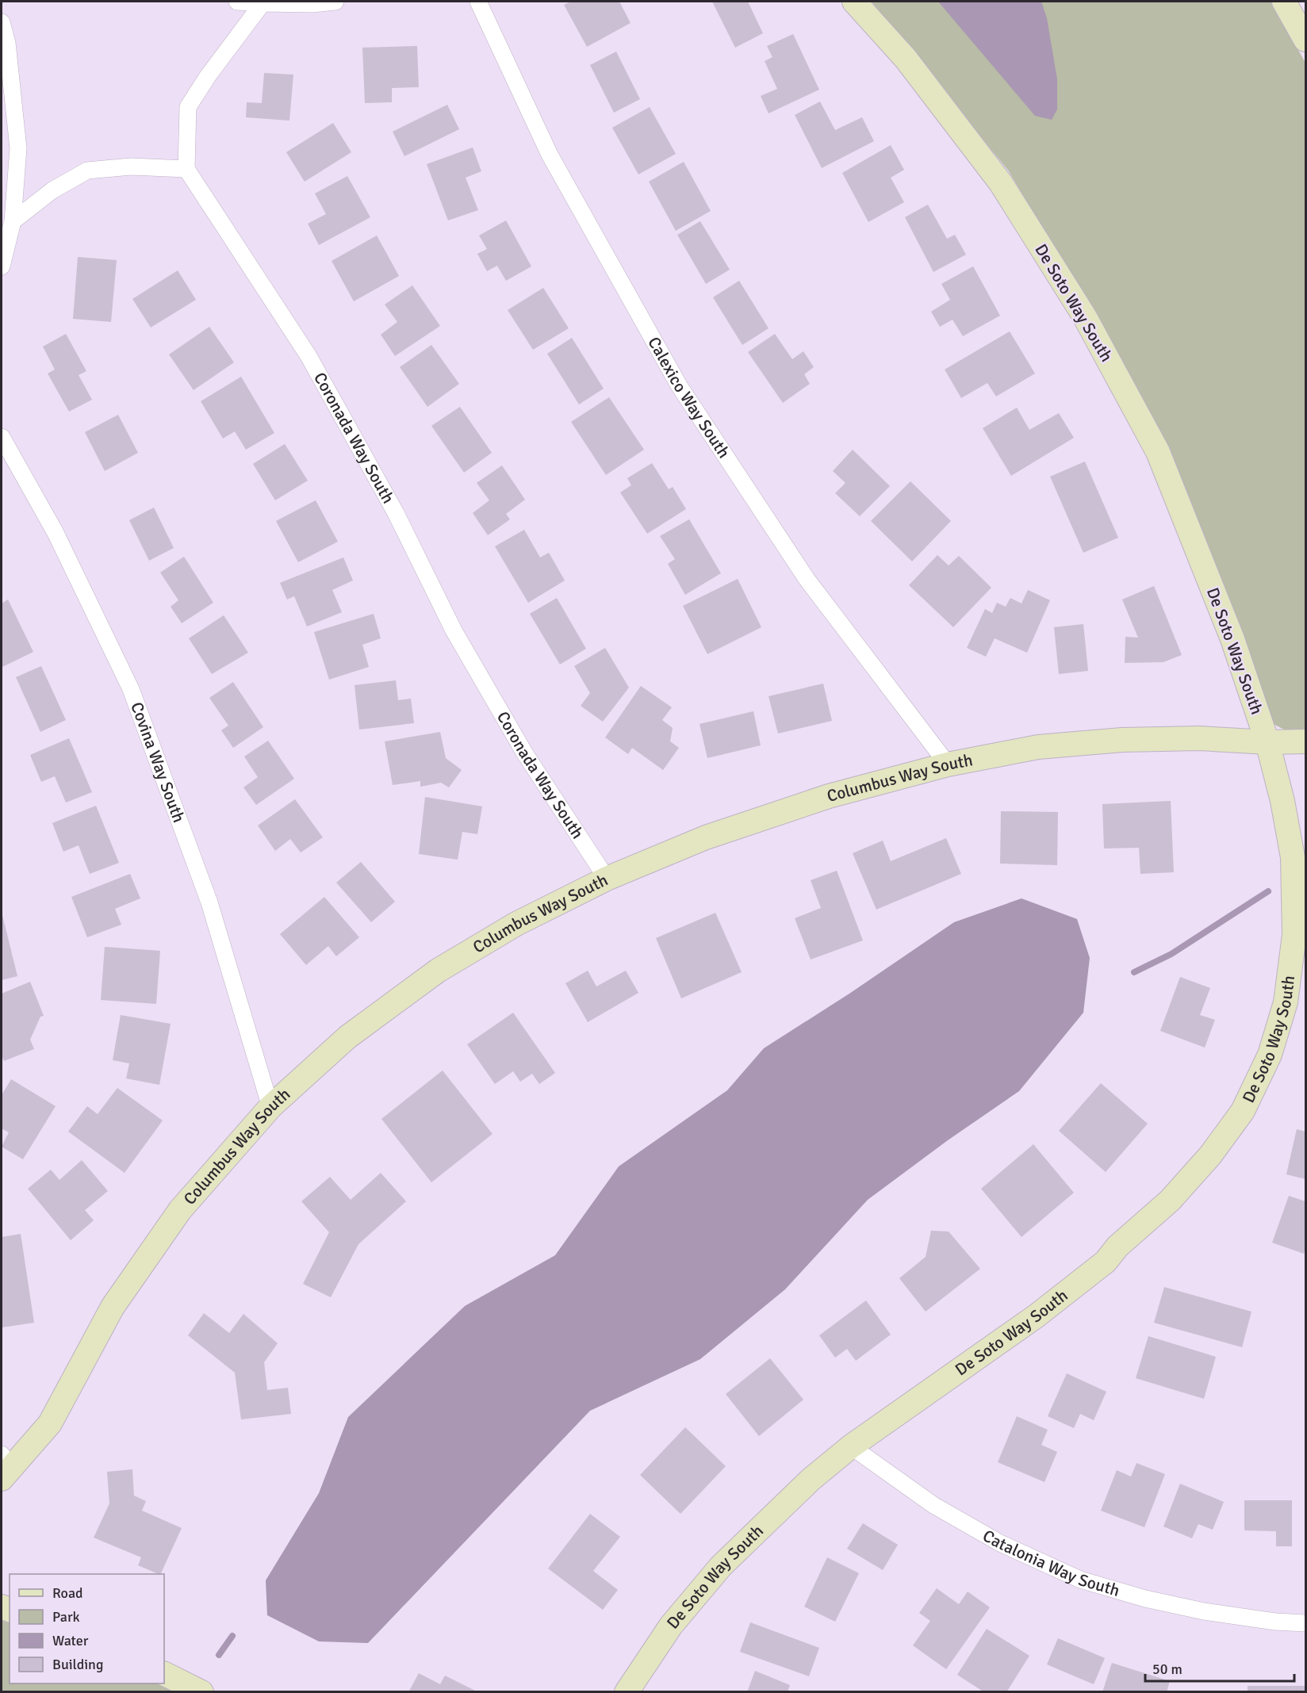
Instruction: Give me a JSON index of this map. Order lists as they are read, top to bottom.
{
  "streets": {
    "street": [
      "De Soto Way South",
      "Calexico Way South",
      "Coronada Way South",
      "Covina Way South",
      "Columbus Way South",
      "Catalonia Way South"
    ]
  },
  "crossings": [
    ["De Soto Way South", "Columbus Way South"],
    ["De Soto Way South", "Catalonia Way South"],
    ["Calexico Way South", "Columbus Way South"],
    ["Coronada Way South", "Columbus Way South"],
    ["Covina Way South", "Columbus Way South"]
  ],
  "legend": [
    "Road",
    "Park",
    "Water",
    "Building"
  ],
  "scale_bar": "50 m"
}
